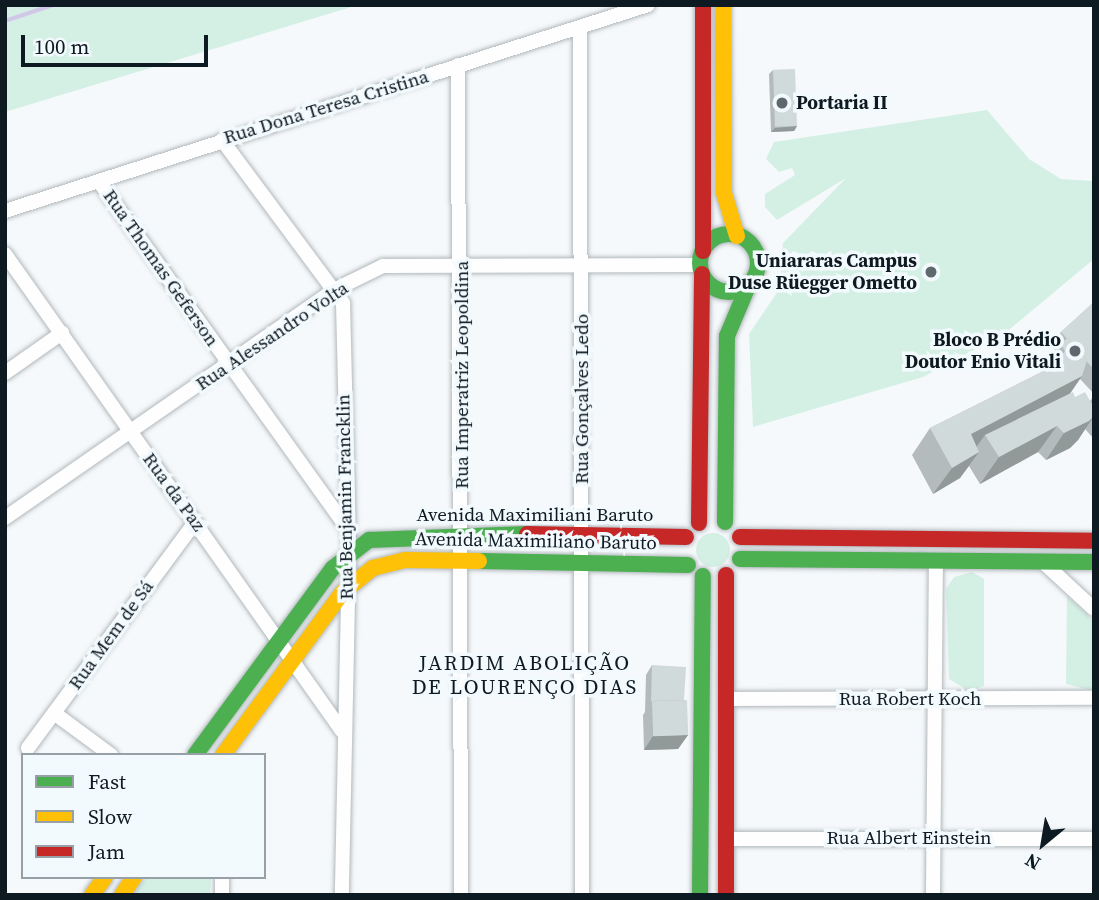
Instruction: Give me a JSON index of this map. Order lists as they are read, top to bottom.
{
  "streets": {
    "street": [
      "Rua Dona Teresa Cristina",
      "Rua Thomas Geferson",
      "Rua Alessandro Volta",
      "Rua Imperatriz Leopoldina",
      "Rua Gonçalves Ledo",
      "Rua da Paz",
      "Rua Benjamin Francklin",
      "Avenida Maximiliani Baruto",
      "Avenida Maximiliano Baruto",
      "Rua Mem de Sá",
      "Rua Robert Koch",
      "Rua Albert Einstein"
    ]
  },
  "crossings": [
    ["Rua Dona Teresa Cristina", "Rua Thomas Geferson"],
    ["Rua Dona Teresa Cristina", "Rua Imperatriz Leopoldina"],
    ["Rua Dona Teresa Cristina", "Rua Gonçalves Ledo"],
    ["Rua Dona Teresa Cristina", "Rua Benjamin Francklin"],
    ["Rua Thomas Geferson", "Rua Alessandro Volta"],
    ["Rua Thomas Geferson", "Rua Benjamin Francklin"],
    ["Rua Alessandro Volta", "Rua Imperatriz Leopoldina"],
    ["Rua Alessandro Volta", "Rua Gonçalves Ledo"],
    ["Rua Alessandro Volta", "Rua da Paz"],
    ["Rua Alessandro Volta", "Rua Benjamin Francklin"],
    ["Rua Imperatriz Leopoldina", "Avenida Maximiliani Baruto"],
    ["Rua Imperatriz Leopoldina", "Avenida Maximiliano Baruto"],
    ["Rua Gonçalves Ledo", "Avenida Maximiliani Baruto"],
    ["Rua Gonçalves Ledo", "Avenida Maximiliano Baruto"],
    ["Rua da Paz", "Rua Benjamin Francklin"],
    ["Rua da Paz", "Avenida Maximiliani Baruto"],
    ["Rua da Paz", "Avenida Maximiliano Baruto"],
    ["Rua da Paz", "Rua Mem de Sá"],
    ["Rua Benjamin Francklin", "Avenida Maximiliani Baruto"],
    ["Rua Benjamin Francklin", "Avenida Maximiliano Baruto"],
    ["Avenida Maximiliani Baruto", "Avenida Maximiliano Baruto"]
  ],
  "districts": ["JARDIM ABOLIÇÃO DE LOURENÇO DIAS"],
  "places": ["Portaria II", "Uniararas Campus Duse Rüegger Ometto", "Bloco B Prédio Doutor Enio Vitali"],
  "legend": ["Fast", "Slow", "Jam"],
  "scale_bar": "100 m",
  "north": "bottom left"
}
